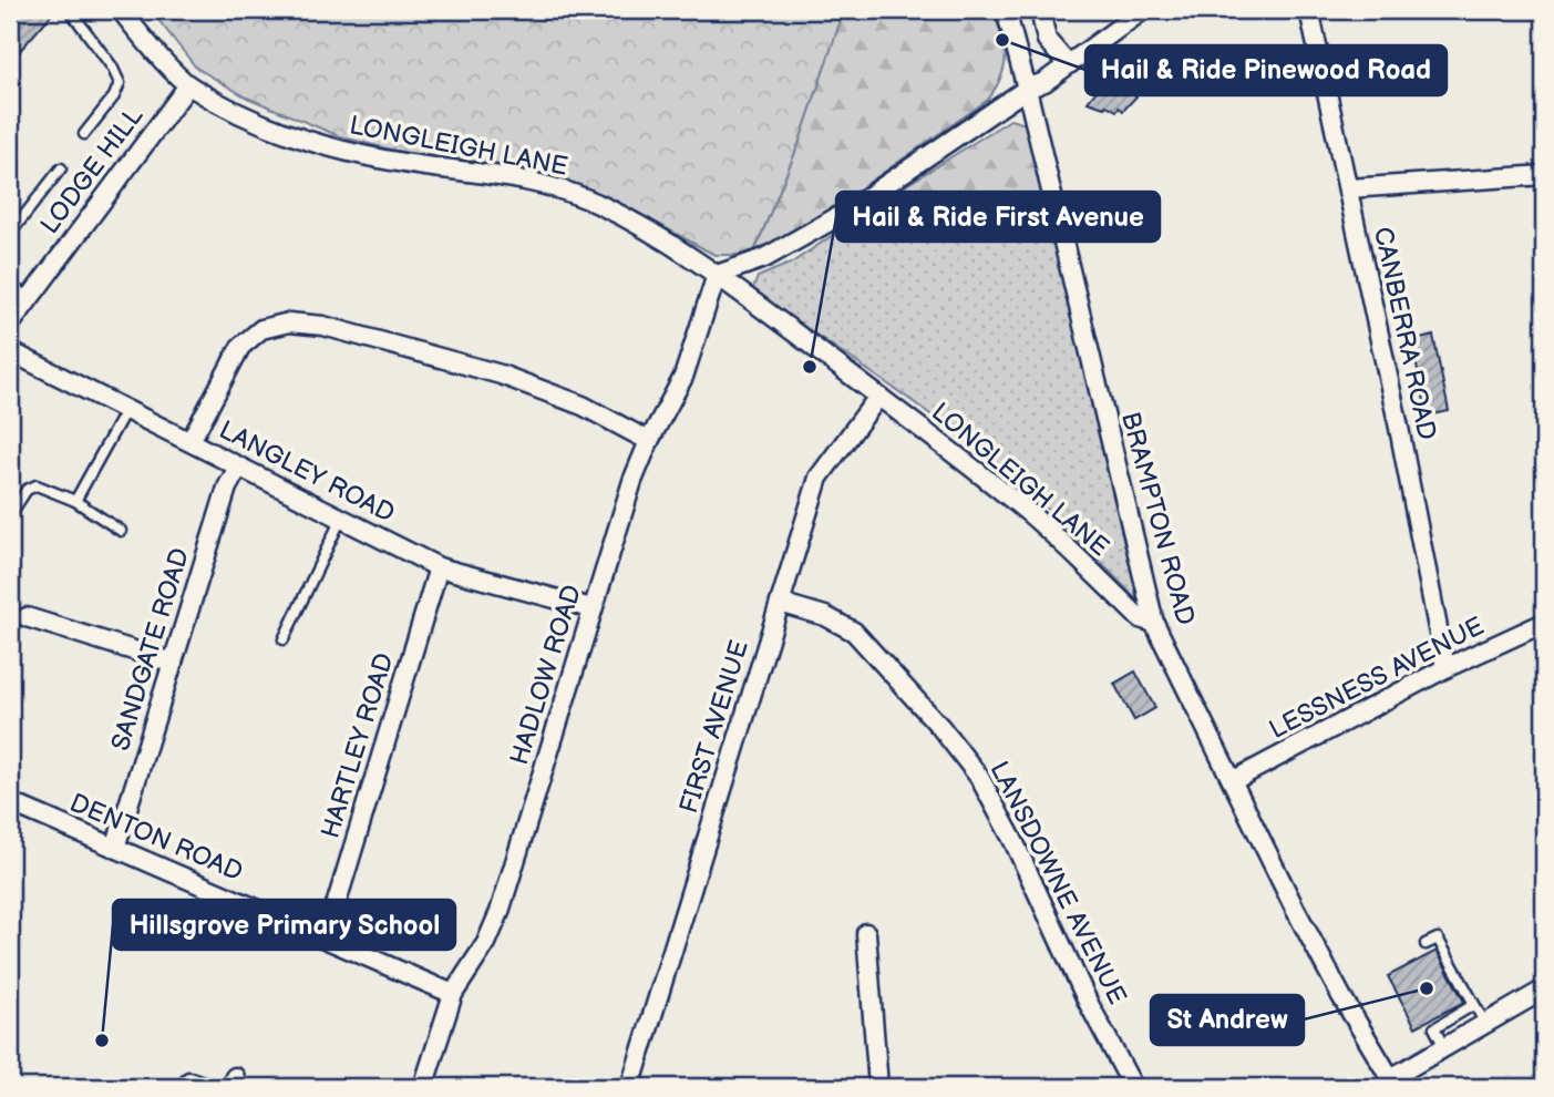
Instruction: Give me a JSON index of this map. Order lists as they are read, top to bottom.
{
  "streets": {
    "street": [
      "LONGLEIGH LANE",
      "LODGE HILL",
      "CANBERRA ROAD",
      "LANGLEY ROAD",
      "BRAMPTON ROAD",
      "SANDGATE ROAD",
      "HADLOW ROAD",
      "LESSNESS AVENUE",
      "FIRST AVENUE",
      "HARTLEY ROAD",
      "DENTON ROAD",
      "LANSDOWNE AVENUE"
    ]
  },
  "crossings": [
    ["LONGLEIGH LANE", "LODGE HILL"],
    ["LONGLEIGH LANE", "BRAMPTON ROAD"],
    ["LONGLEIGH LANE", "HADLOW ROAD"],
    ["LONGLEIGH LANE", "FIRST AVENUE"],
    ["CANBERRA ROAD", "LESSNESS AVENUE"],
    ["LANGLEY ROAD", "SANDGATE ROAD"],
    ["LANGLEY ROAD", "HADLOW ROAD"],
    ["LANGLEY ROAD", "HARTLEY ROAD"],
    ["BRAMPTON ROAD", "LESSNESS AVENUE"],
    ["SANDGATE ROAD", "DENTON ROAD"],
    ["HADLOW ROAD", "DENTON ROAD"],
    ["FIRST AVENUE", "LANSDOWNE AVENUE"],
    ["HARTLEY ROAD", "DENTON ROAD"]
  ],
  "places": [
    "Hail & Ride Pinewood Road",
    "Hail & Ride First Avenue",
    "St Andrew",
    "Hillsgrove Primary School"
  ]
}
